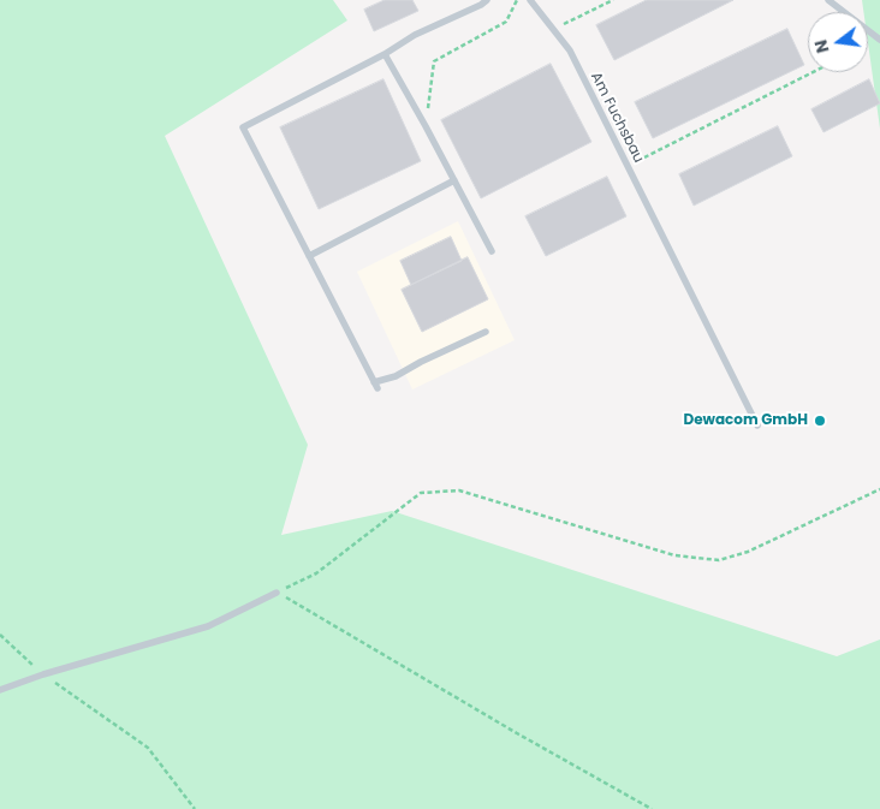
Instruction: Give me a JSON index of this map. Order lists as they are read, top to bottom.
{
  "streets": {
    "lane": ["Am Fuchsbau"]
  },
  "places": ["Dewacom GmbH"],
  "north": "left"
}
